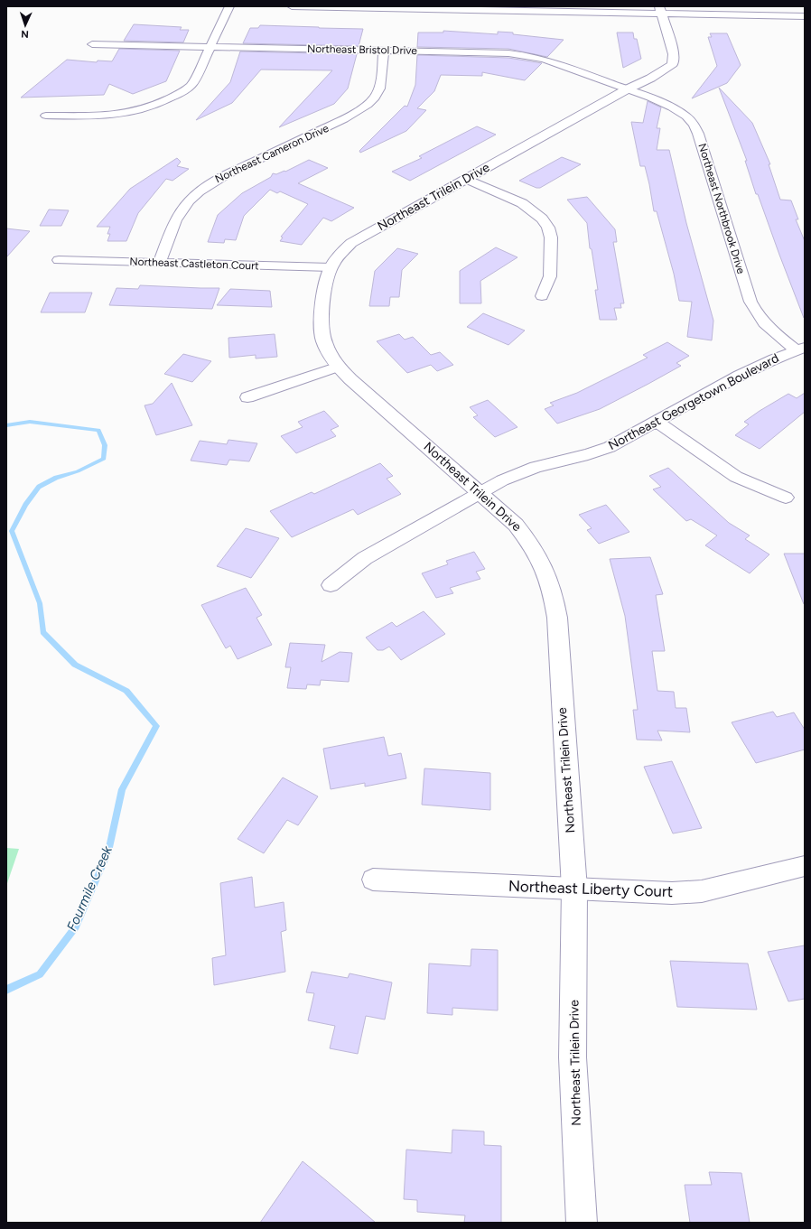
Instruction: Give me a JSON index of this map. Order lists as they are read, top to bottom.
{
  "streets": {
    "street": [
      "Northeast Bristol Drive",
      "Northeast Cameron Drive",
      "Northeast Trilein Drive",
      "Northeast Northbrook Drive",
      "Northeast Castleton Court",
      "Northeast Georgetown Boulevard",
      "Northeast Liberty Court"
    ]
  },
  "crossings": [
    ["Northeast Bristol Drive", "Northeast Cameron Drive"],
    ["Northeast Bristol Drive", "Northeast Trilein Drive"],
    ["Northeast Bristol Drive", "Northeast Northbrook Drive"],
    ["Northeast Cameron Drive", "Northeast Castleton Court"],
    ["Northeast Trilein Drive", "Northeast Northbrook Drive"],
    ["Northeast Trilein Drive", "Northeast Castleton Court"],
    ["Northeast Trilein Drive", "Northeast Georgetown Boulevard"],
    ["Northeast Trilein Drive", "Northeast Liberty Court"],
    ["Northeast Northbrook Drive", "Northeast Georgetown Boulevard"]
  ],
  "water": ["Fourmile Creek"],
  "north": "bottom"
}
